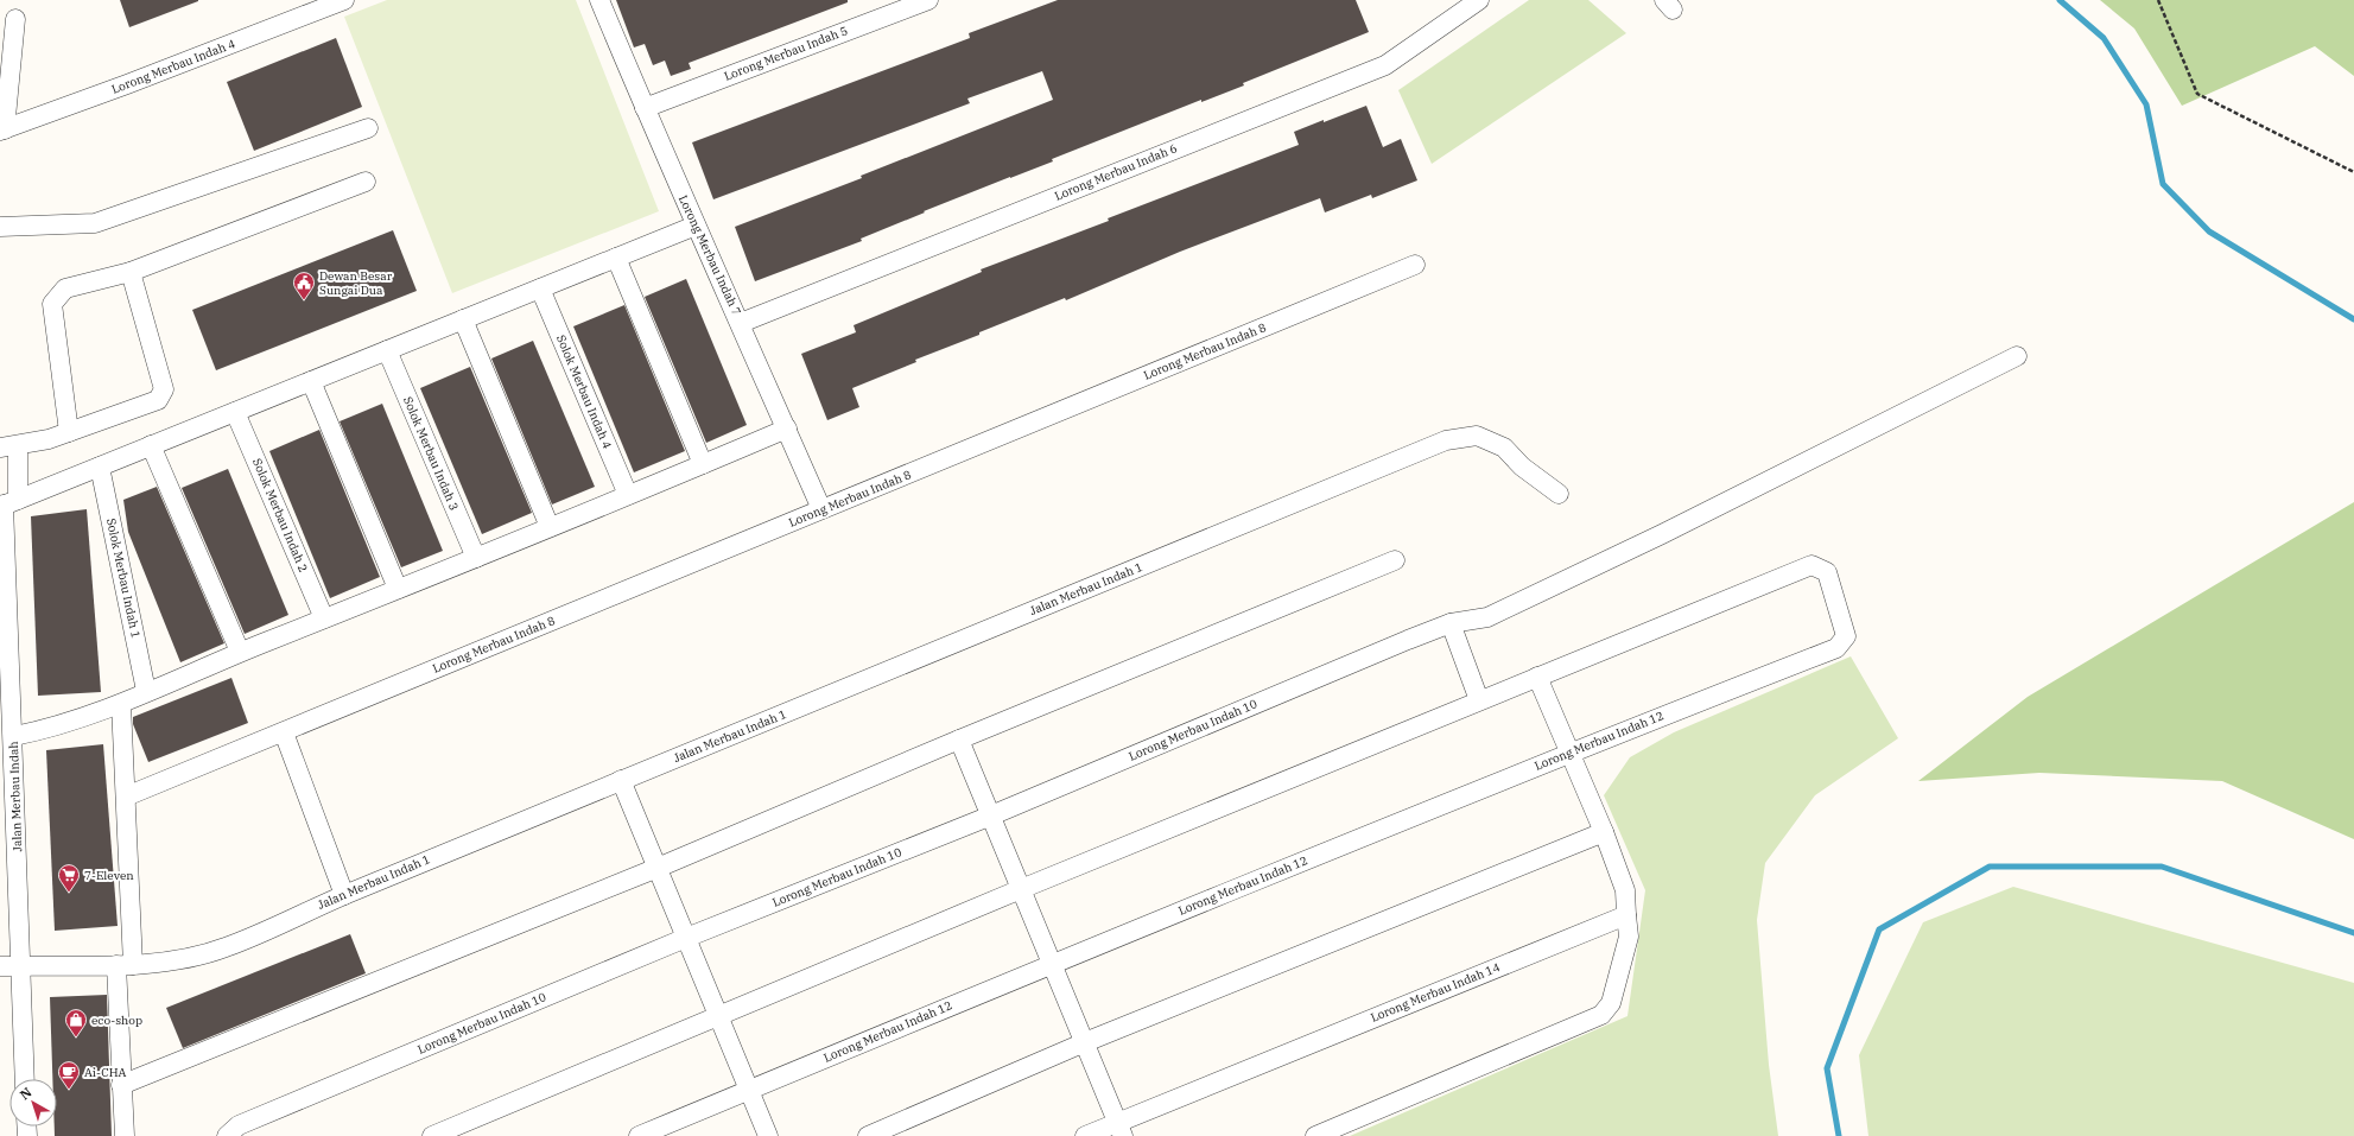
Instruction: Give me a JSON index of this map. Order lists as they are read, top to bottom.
{
  "streets": {
    "street": [
      "Lorong Merbau Indah 5",
      "Lorong Merbau Indah 4",
      "Lorong Merbau Indah 6",
      "Lorong Merbau Indah 7",
      "Lorong Merbau Indah 8",
      "Solok Merbau Indah 4",
      "Solok Merbau Indah 3",
      "Solok Merbau Indah 2",
      "Solok Merbau Indah 1",
      "Jalan Merbau Indah 1",
      "Lorong Merbau Indah 10",
      "Lorong Merbau Indah 12",
      "Jalan Merbau Indah",
      "Lorong Merbau Indah 14"
    ]
  },
  "crossings": [
    ["Lorong Merbau Indah 5", "Lorong Merbau Indah 7"],
    ["Lorong Merbau Indah 6", "Lorong Merbau Indah 7"],
    ["Lorong Merbau Indah 7", "Lorong Merbau Indah 8"],
    ["Jalan Merbau Indah 1", "Jalan Merbau Indah"]
  ],
  "places": {
    "public building": ["Dewan Besar Sungai Dua"],
    "supermarket": ["7-Eleven"],
    "shop": ["eco-shop"],
    "cafe": ["Ai-CHA"]
  },
  "north": "top left"
}
